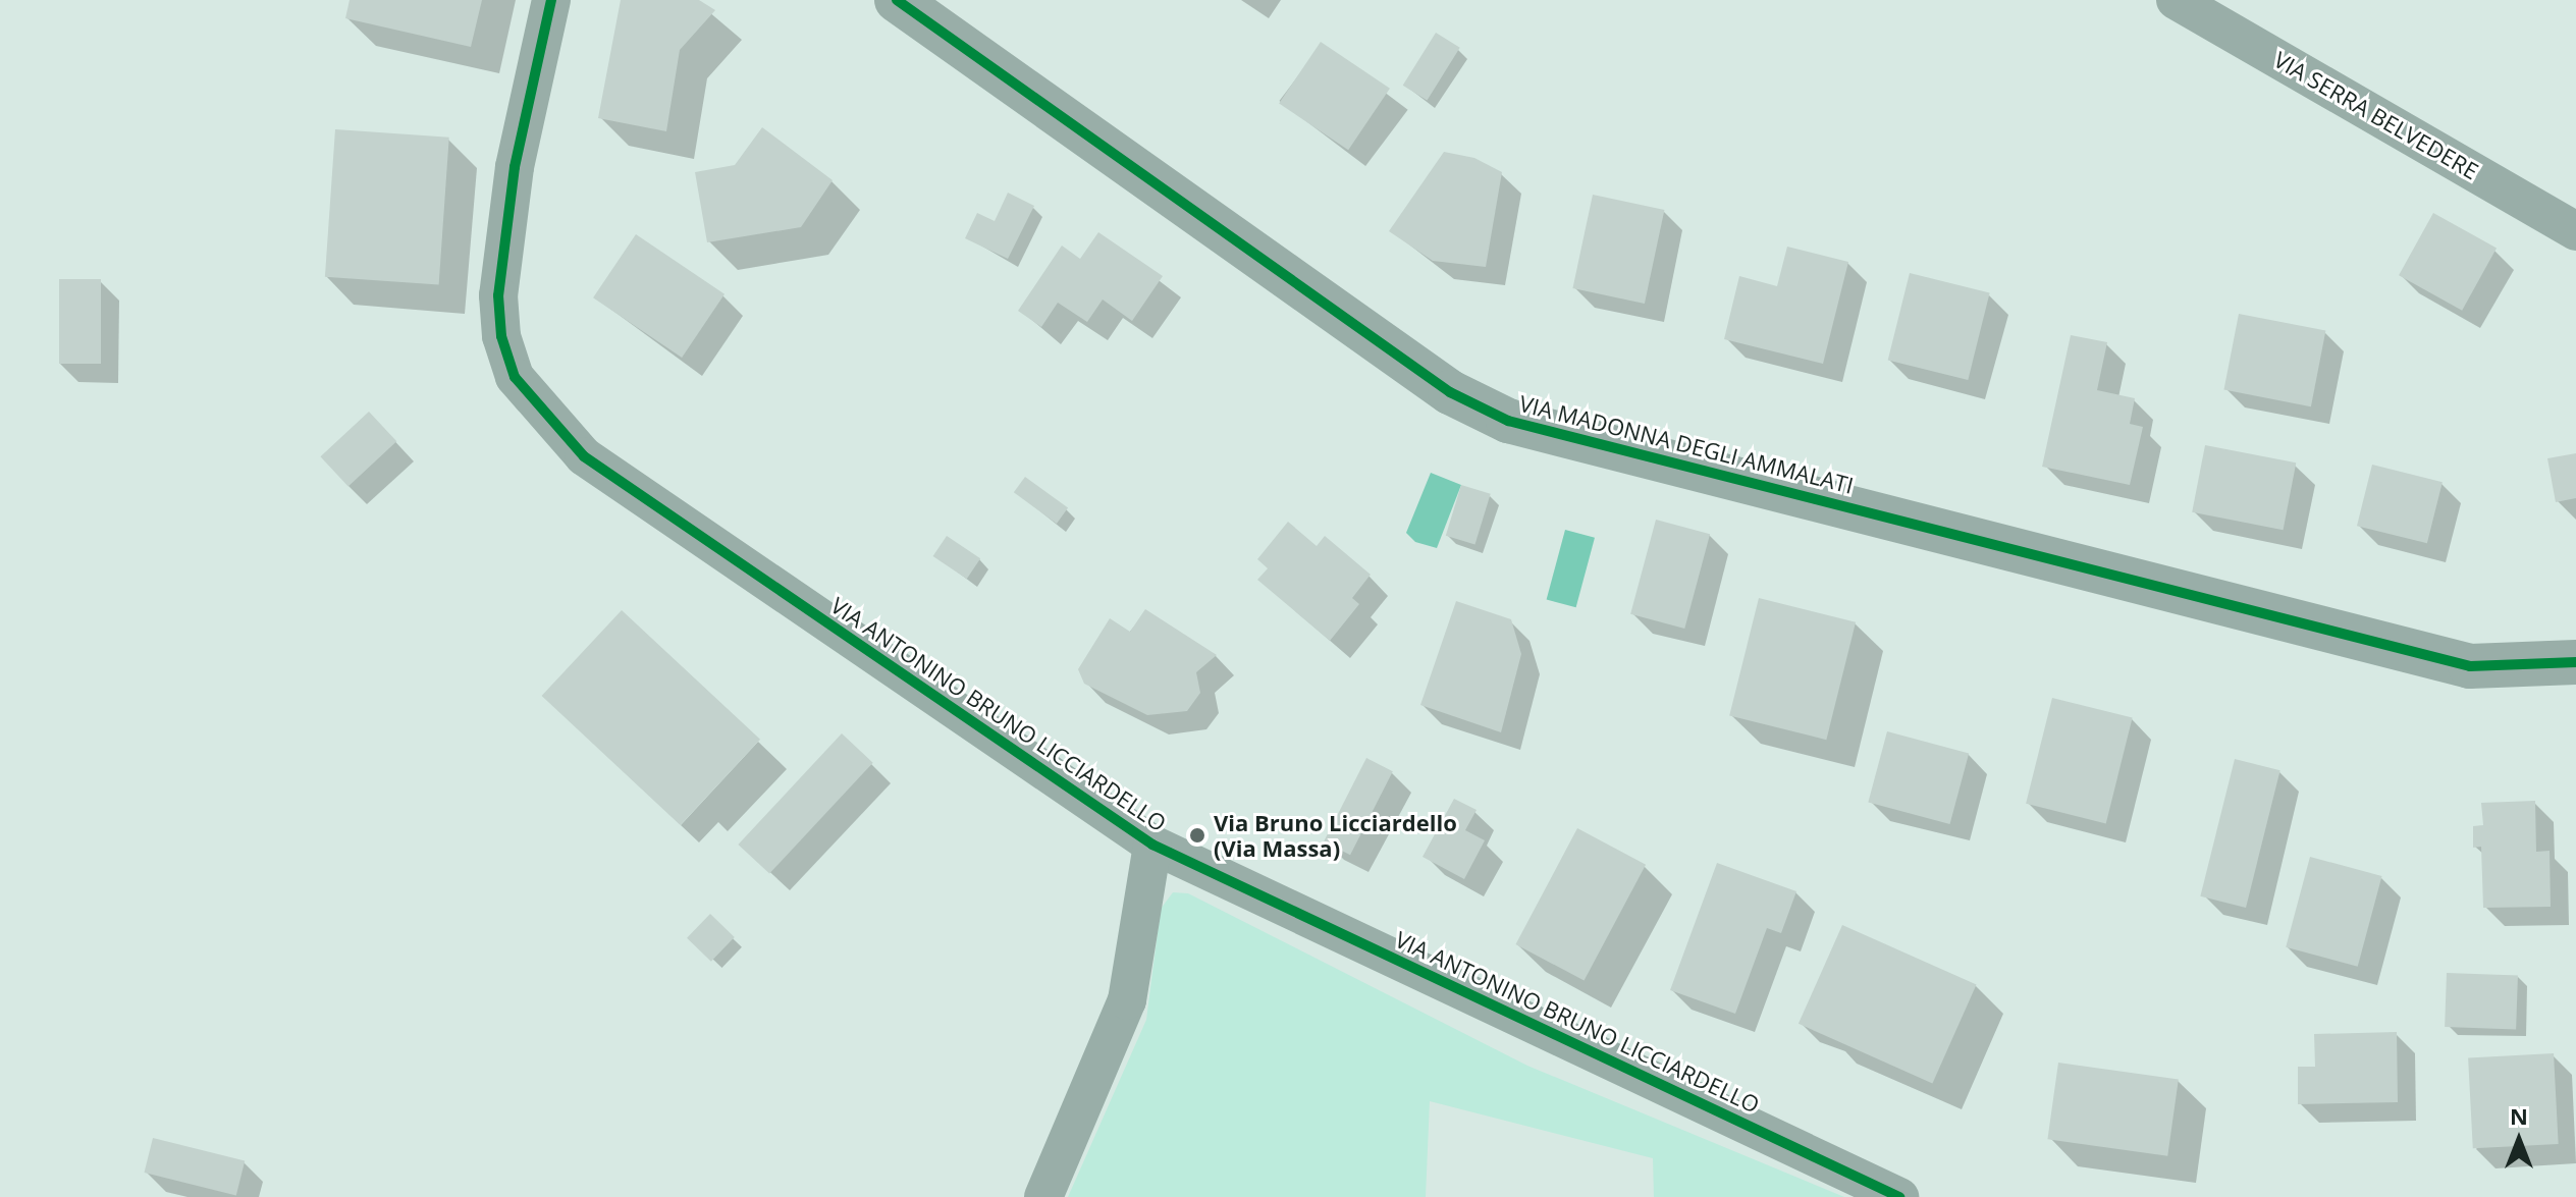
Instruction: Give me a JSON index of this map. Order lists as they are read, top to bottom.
{
  "streets": {
    "street": ["VIA SERRA BELVEDERE", "VIA MADONNA DEGLI AMMALATI", "VIA ANTONINO BRUNO LICCIARDELLO"]
  },
  "places": ["Via Bruno Licciardello (Via Massa)"],
  "north": "top"
}
